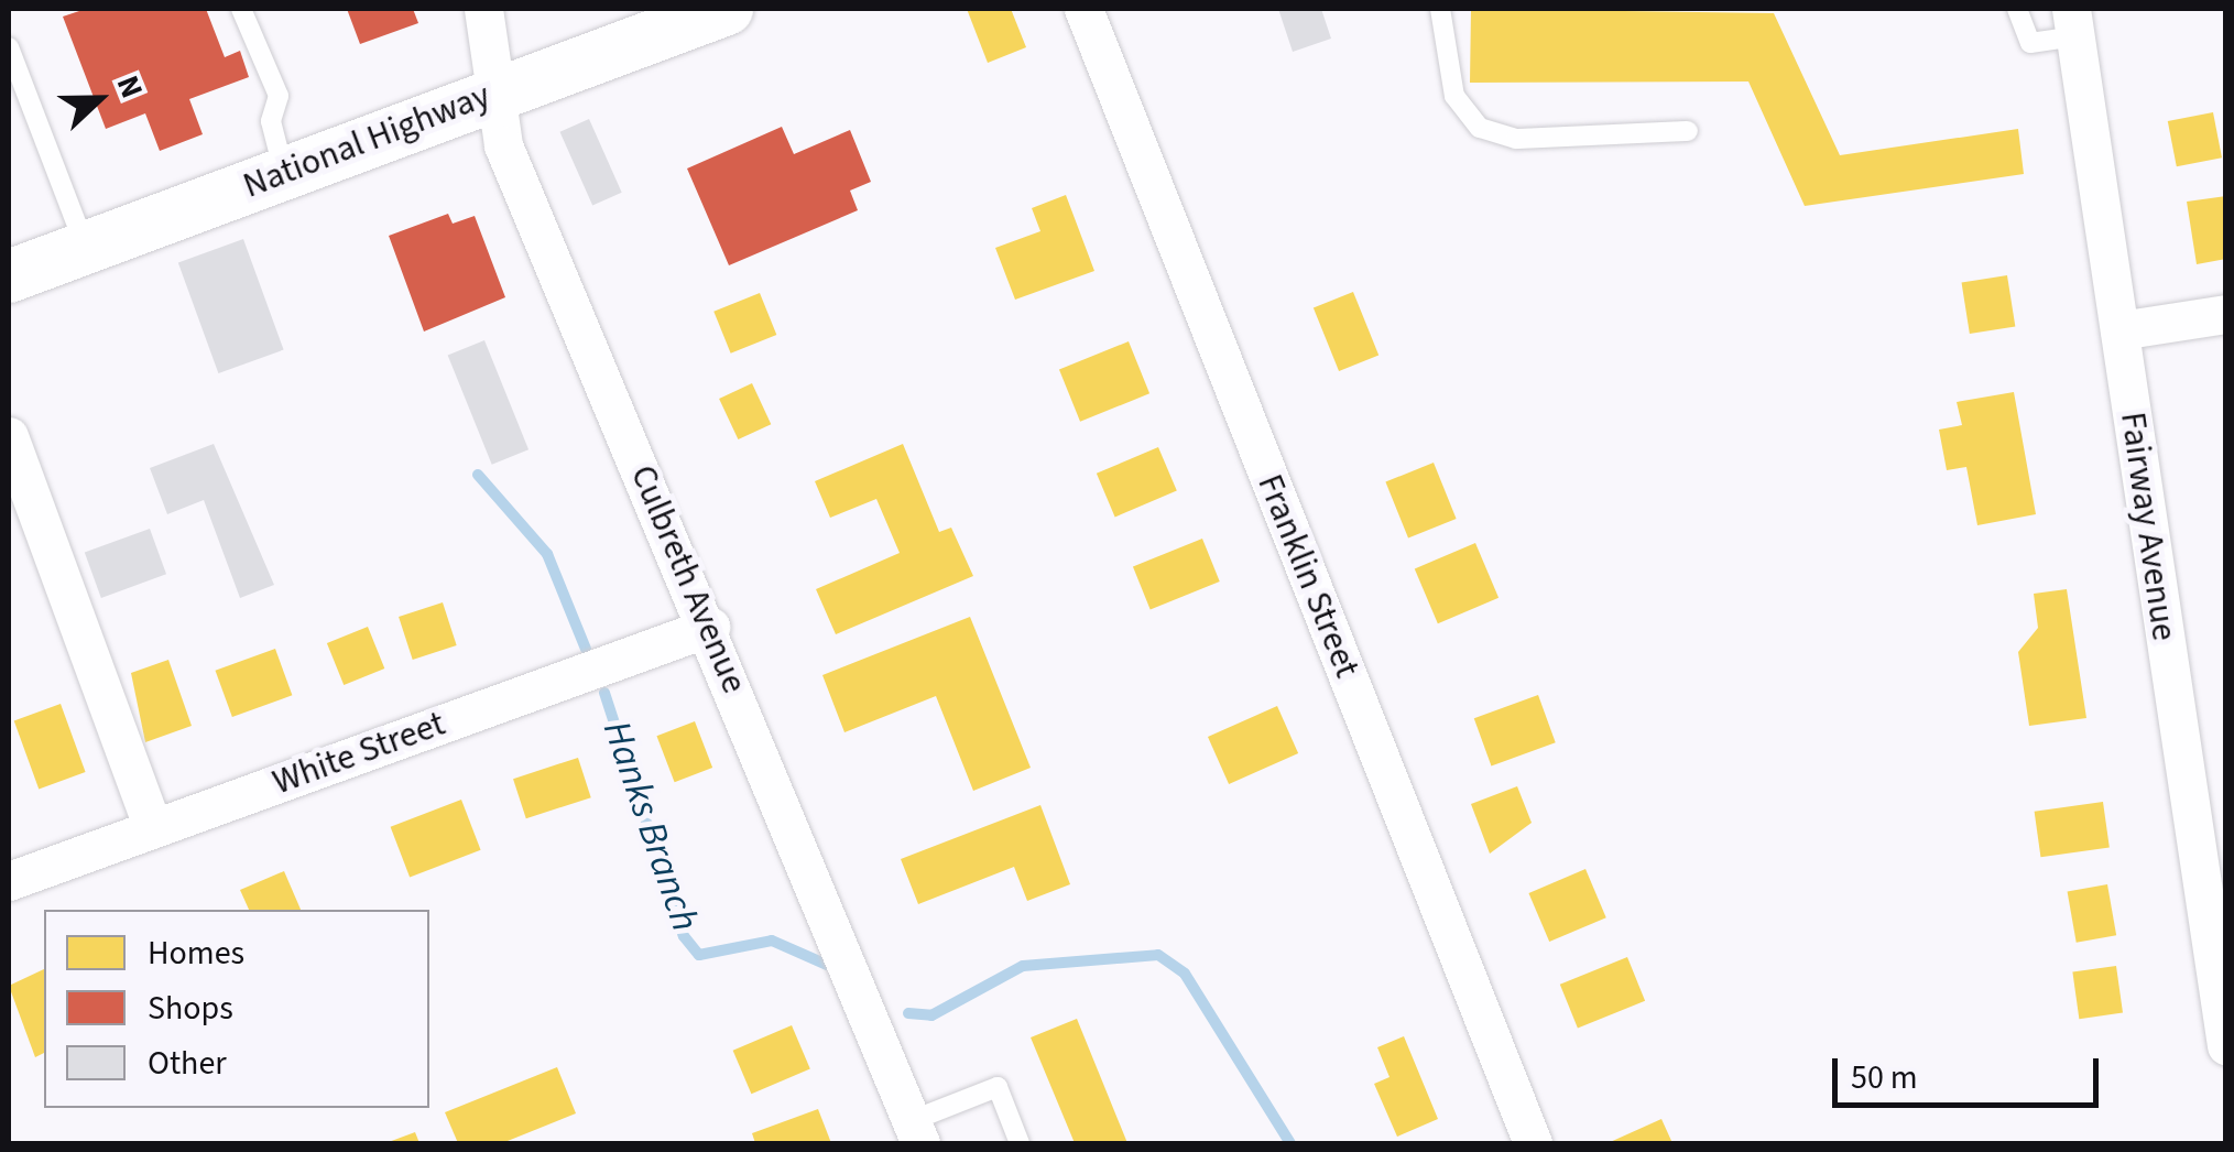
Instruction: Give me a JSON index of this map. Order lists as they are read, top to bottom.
{
  "streets": {
    "main road": ["National Highway"],
    "street": [
      "Fairway Avenue",
      "Franklin Street",
      "Culbreth Avenue",
      "White Street"
    ]
  },
  "crossings": [
    ["National Highway", "Culbreth Avenue"],
    ["Culbreth Avenue", "White Street"]
  ],
  "water": ["Hanks Branch"],
  "legend": ["Homes", "Shops", "Other"],
  "scale_bar": "50 m",
  "north": "right"
}
